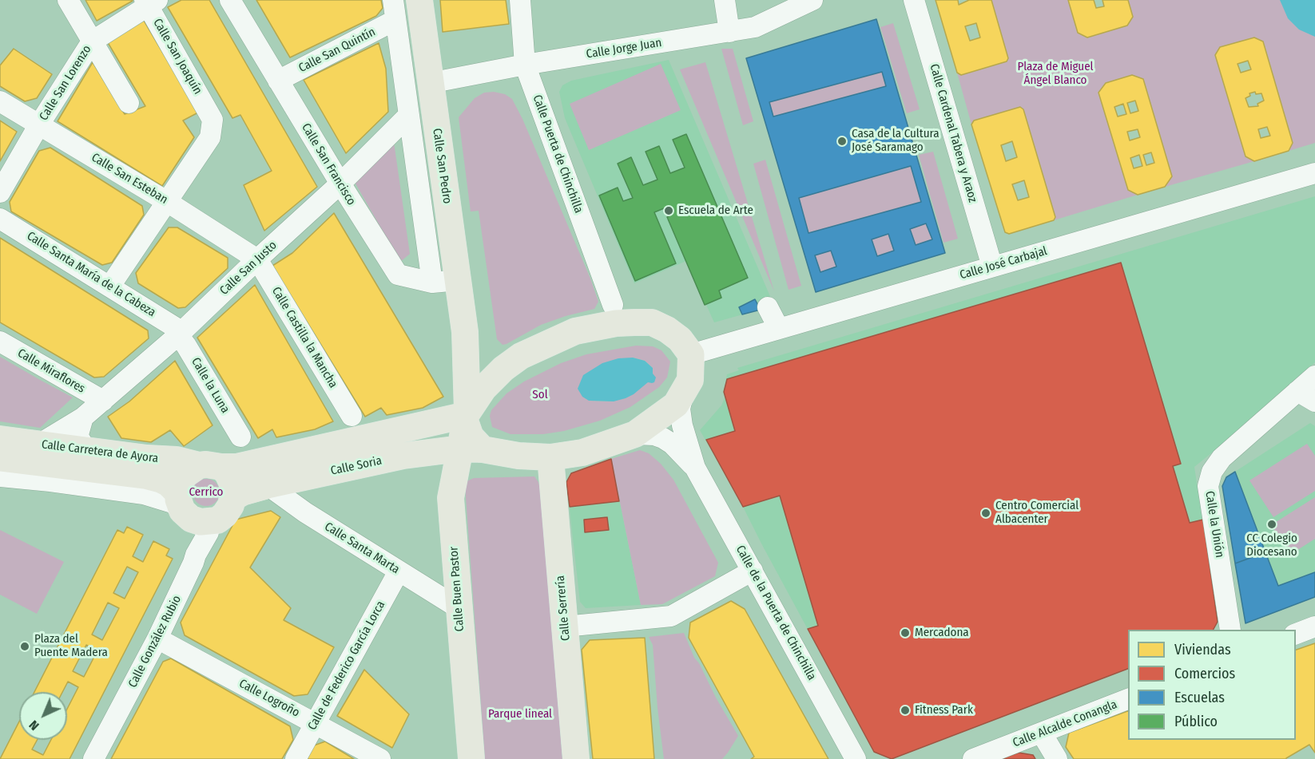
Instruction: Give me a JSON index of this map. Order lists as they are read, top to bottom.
{
  "streets": {
    "main road": [
      "Calle San Pedro",
      "Calle Carretera de Ayora",
      "Calle Soria",
      "Calle Buen Pastor",
      "Calle Serrería"
    ],
    "street": [
      "Calle Jorge Juan",
      "Calle San Quintín",
      "Calle San Joaquín",
      "Calle San Lorenzo",
      "Calle Cardenal Tabera y Araoz",
      "Calle Puerta de Chinchilla",
      "Calle San Francisco",
      "Calle San Esteban",
      "Calle José Carbajal",
      "Calle San Justo",
      "Calle Santa María de la Cabeza",
      "Calle Castilla la Mancha",
      "Calle Miraflores",
      "Calle la Luna",
      "Calle la Unión",
      "Calle Santa Marta",
      "Calle de la Puerta de Chinchilla",
      "Calle González Rubio",
      "Calle de Federico García Lorca",
      "Calle Logroño",
      "Calle Alcalde Conangla"
    ]
  },
  "crossings": [
    ["Calle Jorge Juan", "Calle Puerta de Chinchilla"],
    ["Calle Jorge Juan", "Calle San Pedro"],
    ["Calle San Quintín", "Calle San Francisco"],
    ["Calle San Joaquín", "Calle San Lorenzo"],
    ["Calle San Joaquín", "Calle San Esteban"],
    ["Calle San Lorenzo", "Calle San Esteban"],
    ["Calle Cardenal Tabera y Araoz", "Calle José Carbajal"],
    ["Calle San Francisco", "Calle San Pedro"],
    ["Calle San Francisco", "Calle San Justo"],
    ["Calle San Pedro", "Calle Buen Pastor"],
    ["Calle San Esteban", "Calle San Justo"],
    ["Calle San Esteban", "Calle Castilla la Mancha"],
    ["Calle San Justo", "Calle Santa María de la Cabeza"],
    ["Calle San Justo", "Calle Castilla la Mancha"],
    ["Calle San Justo", "Calle Miraflores"],
    ["Calle San Justo", "Calle la Luna"],
    ["Calle San Justo", "Calle Carretera de Ayora"],
    ["Calle Santa María de la Cabeza", "Calle la Luna"],
    ["Calle Carretera de Ayora", "Calle Soria"],
    ["Calle Carretera de Ayora", "Calle González Rubio"],
    ["Calle Soria", "Calle Santa Marta"],
    ["Calle Soria", "Calle Buen Pastor"],
    ["Calle Soria", "Calle Serrería"],
    ["Calle Soria", "Calle de la Puerta de Chinchilla"],
    ["Calle Soria", "Calle González Rubio"],
    ["Calle Santa Marta", "Calle Buen Pastor"],
    ["Calle Santa Marta", "Calle de Federico García Lorca"],
    ["Calle González Rubio", "Calle Logroño"],
    ["Calle de Federico García Lorca", "Calle Logroño"]
  ],
  "parks": [
    "Plaza de Miguel Ángel Blanco",
    "Sol",
    "Cerrico",
    "Parque lineal"
  ],
  "places": [
    "Casa de la Cultura José Saramago",
    "Escuela de Arte",
    "Centro Comercial Albacenter",
    "CC Colegio Diocesano",
    "Mercadona",
    "Plaza del Puente Madera",
    "Fitness Park"
  ],
  "legend": [
    "Viviendas",
    "Comercios",
    "Escuelas",
    "Público"
  ],
  "north": "bottom left"
}
